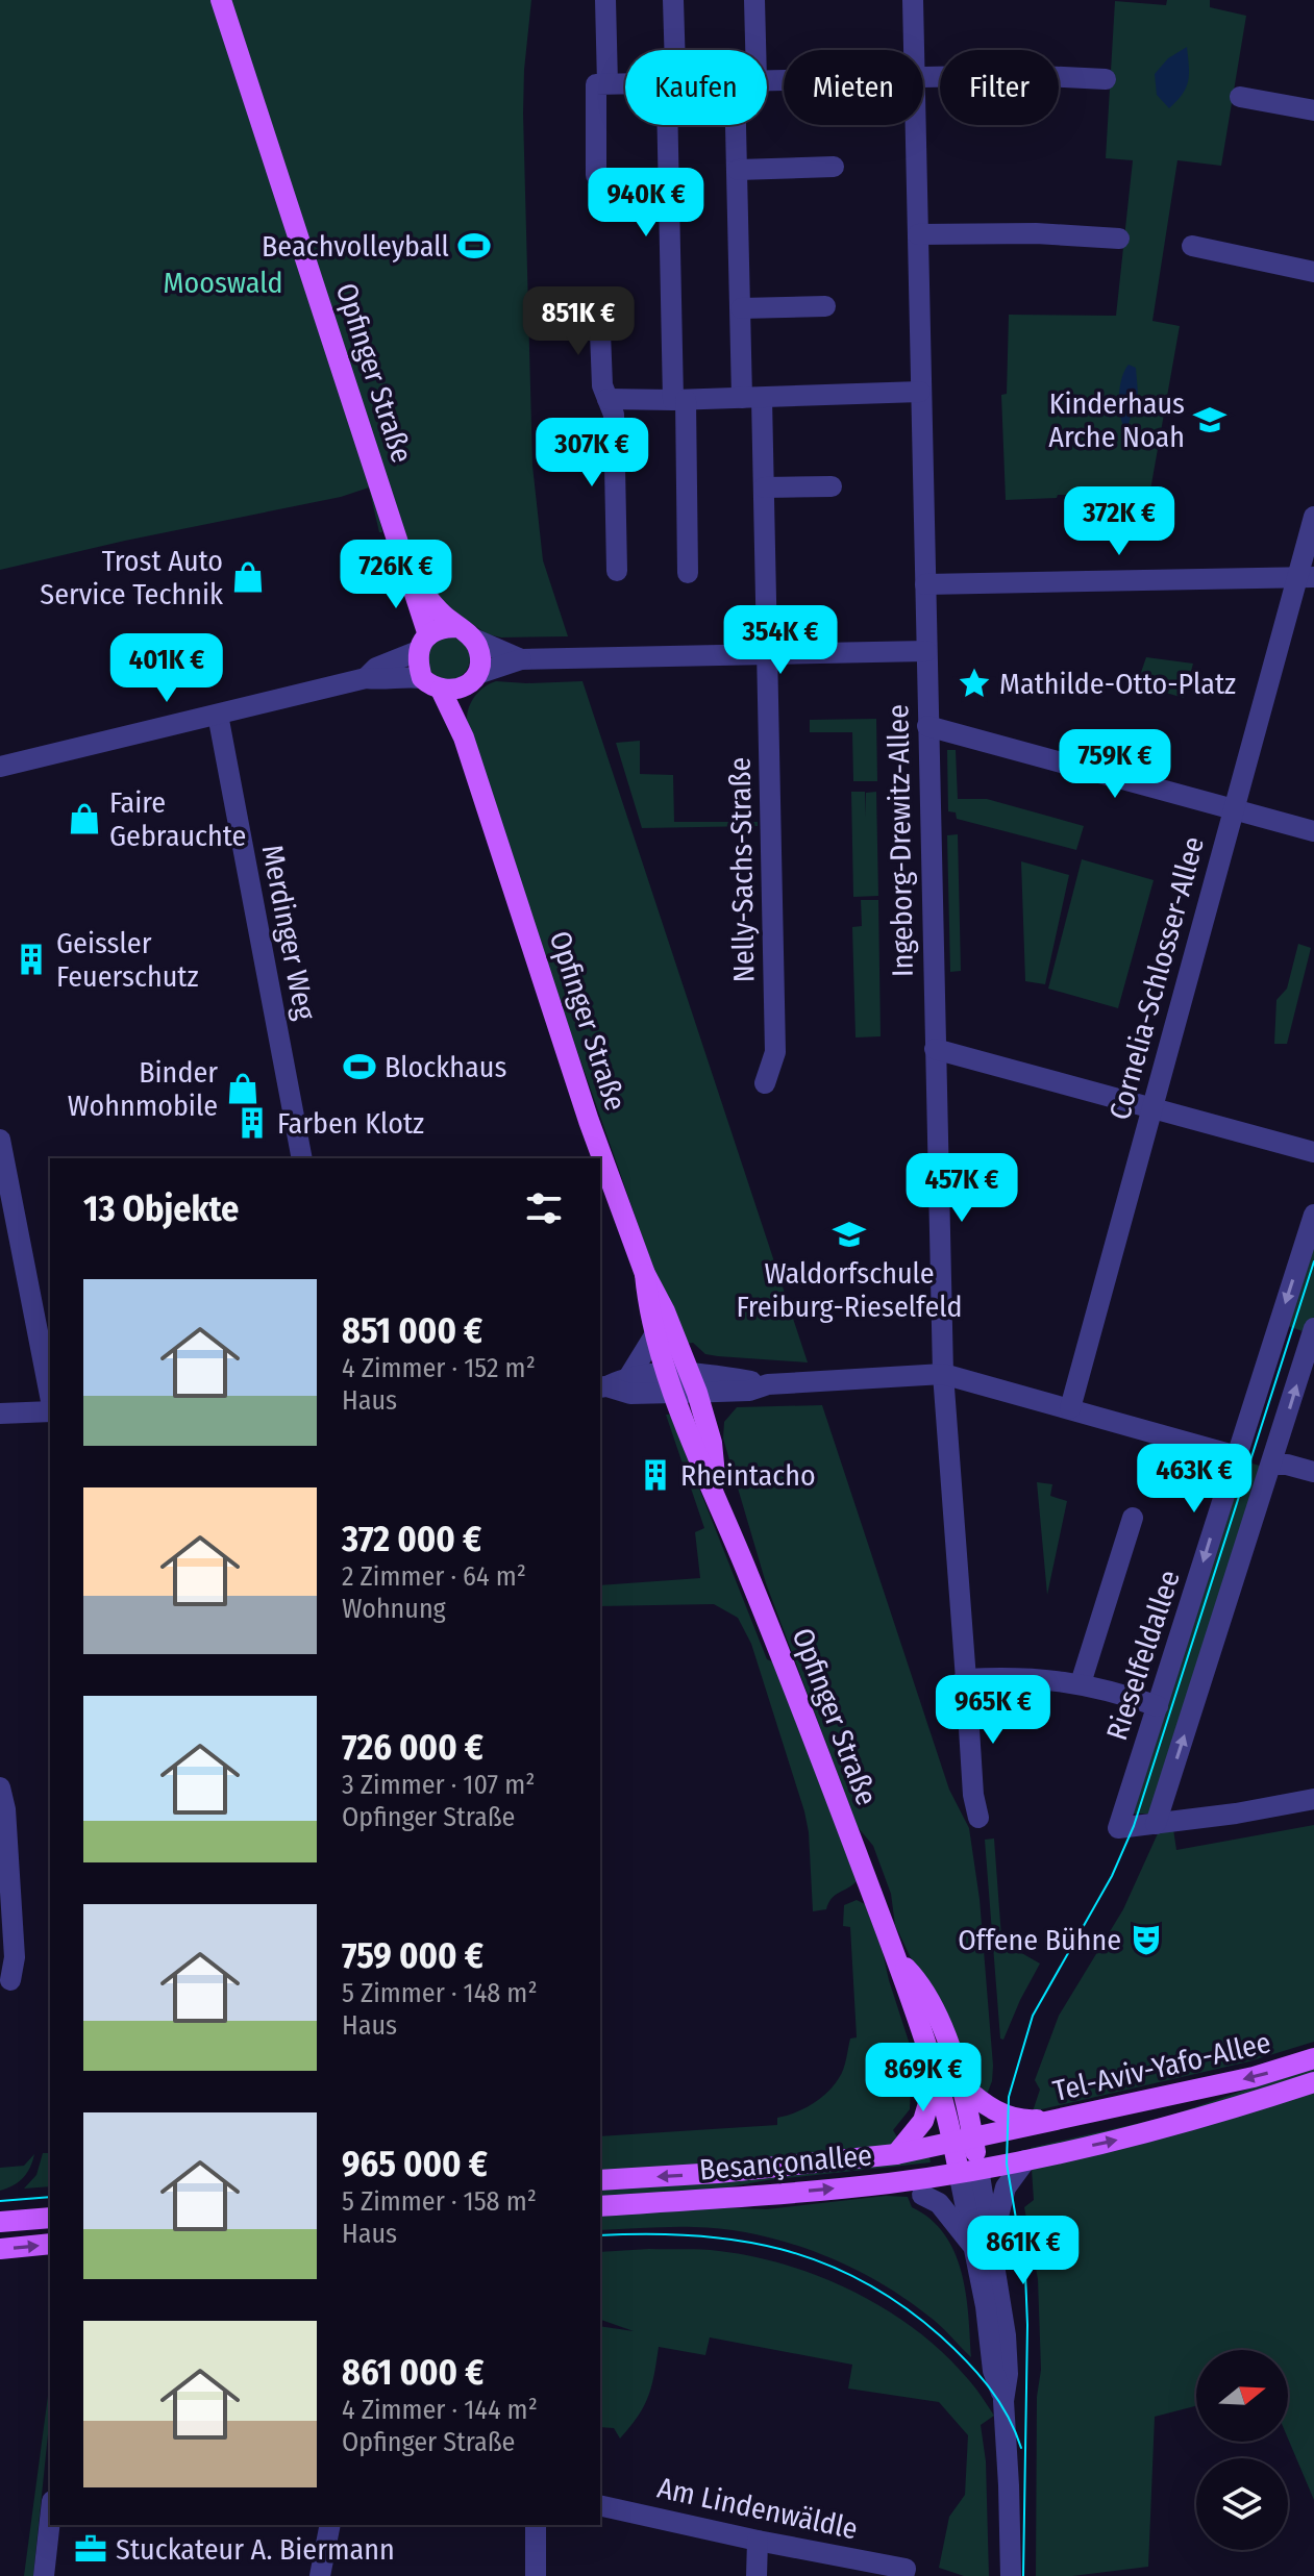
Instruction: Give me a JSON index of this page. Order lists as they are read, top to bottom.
{
  "streets": {
    "main road": ["Opfinger Straße", "Tel-Aviv-Yafo-Allee", "Besançonallee"],
    "street": [
      "Ingeborg-Drewitz-Allee",
      "Nelly-Sachs-Straße",
      "Merdinger Weg",
      "Cornelia-Schlosser-Allee",
      "Rieselfeldallee",
      "Am Lindenwäldle"
    ]
  },
  "crossings": [
    ["Opfinger Straße", "Tel-Aviv-Yafo-Allee"],
    ["Opfinger Straße", "Besançonallee"],
    ["Tel-Aviv-Yafo-Allee", "Besançonallee"]
  ],
  "parks": ["Mooswald"],
  "places": {
    "sports": ["Beachvolleyball", "Blockhaus"],
    "school or university": ["Kinderhaus Arche Noah", "Waldorfschule Freiburg-Rieselfeld"],
    "shop": ["Trost Auto Service Technik", "Faire Gebrauchte", "Binder Wohnmobile"],
    "place": ["Mathilde-Otto-Platz"],
    "building": ["Geissler Feuerschutz", "Farben Klotz", "Rheintacho"],
    "theatre": ["Offene Bühne"],
    "office": ["Stuckateur A. Biermann"]
  },
  "north": "right",
  "page": {
    "chip": ["Kaufen", "Mieten", "Filter"],
    "price": [
      "940K €",
      "851K €",
      "307K €",
      "372K €",
      "726K €",
      "354K €",
      "401K €",
      "759K €",
      "457K €",
      "463K €",
      "965K €",
      "869K €",
      "861K €"
    ],
    "heading": "13 Objekte",
    "list": [
      {
        "name": "851 000 €",
        "note": "4 Zimmer · 152 m² · Haus"
      },
      {
        "name": "372 000 €",
        "note": "2 Zimmer · 64 m² · Wohnung"
      },
      {
        "name": "726 000 €",
        "note": "3 Zimmer · 107 m² · Opfinger Straße"
      },
      {
        "name": "759 000 €",
        "note": "5 Zimmer · 148 m² · Haus"
      },
      {
        "name": "965 000 €",
        "note": "5 Zimmer · 158 m² · Haus"
      },
      {
        "name": "861 000 €",
        "note": "4 Zimmer · 144 m² · Opfinger Straße"
      }
    ]
  }
}
